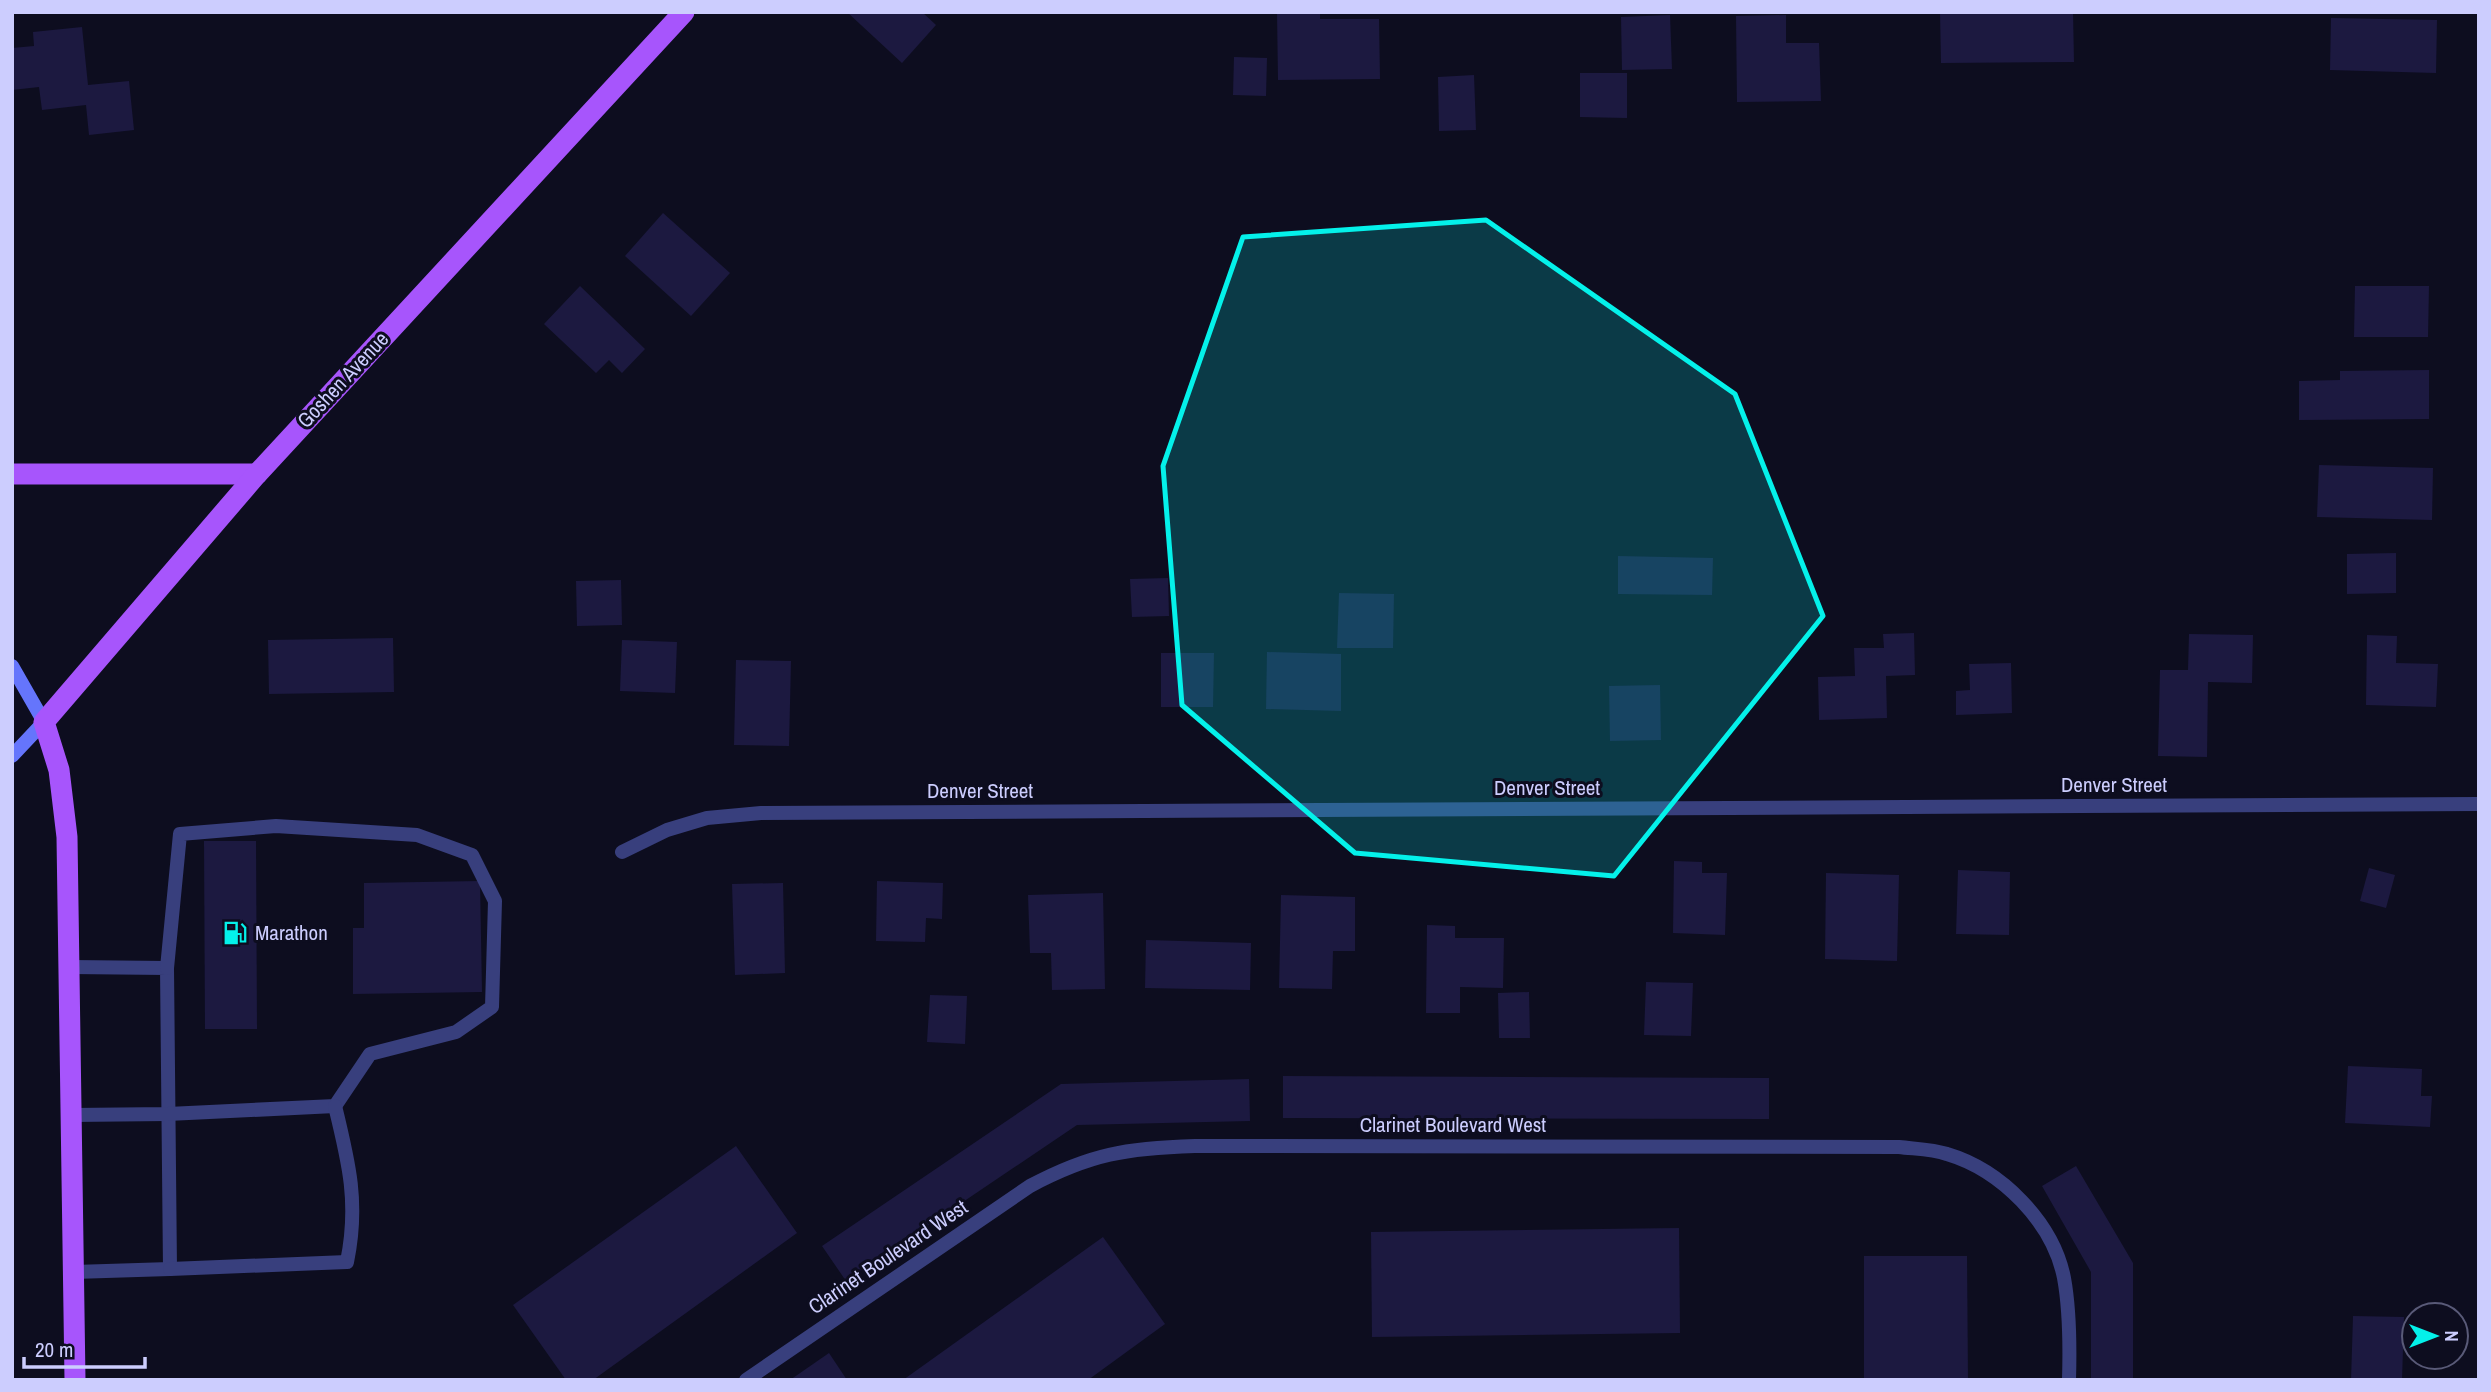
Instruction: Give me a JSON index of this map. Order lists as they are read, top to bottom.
{
  "streets": {
    "main road": ["Goshen Avenue"],
    "street": ["Denver Street", "Clarinet Boulevard West"]
  },
  "places": {
    "fuel station": ["Marathon"]
  },
  "scale_bar": "20 m",
  "north": "right"
}
